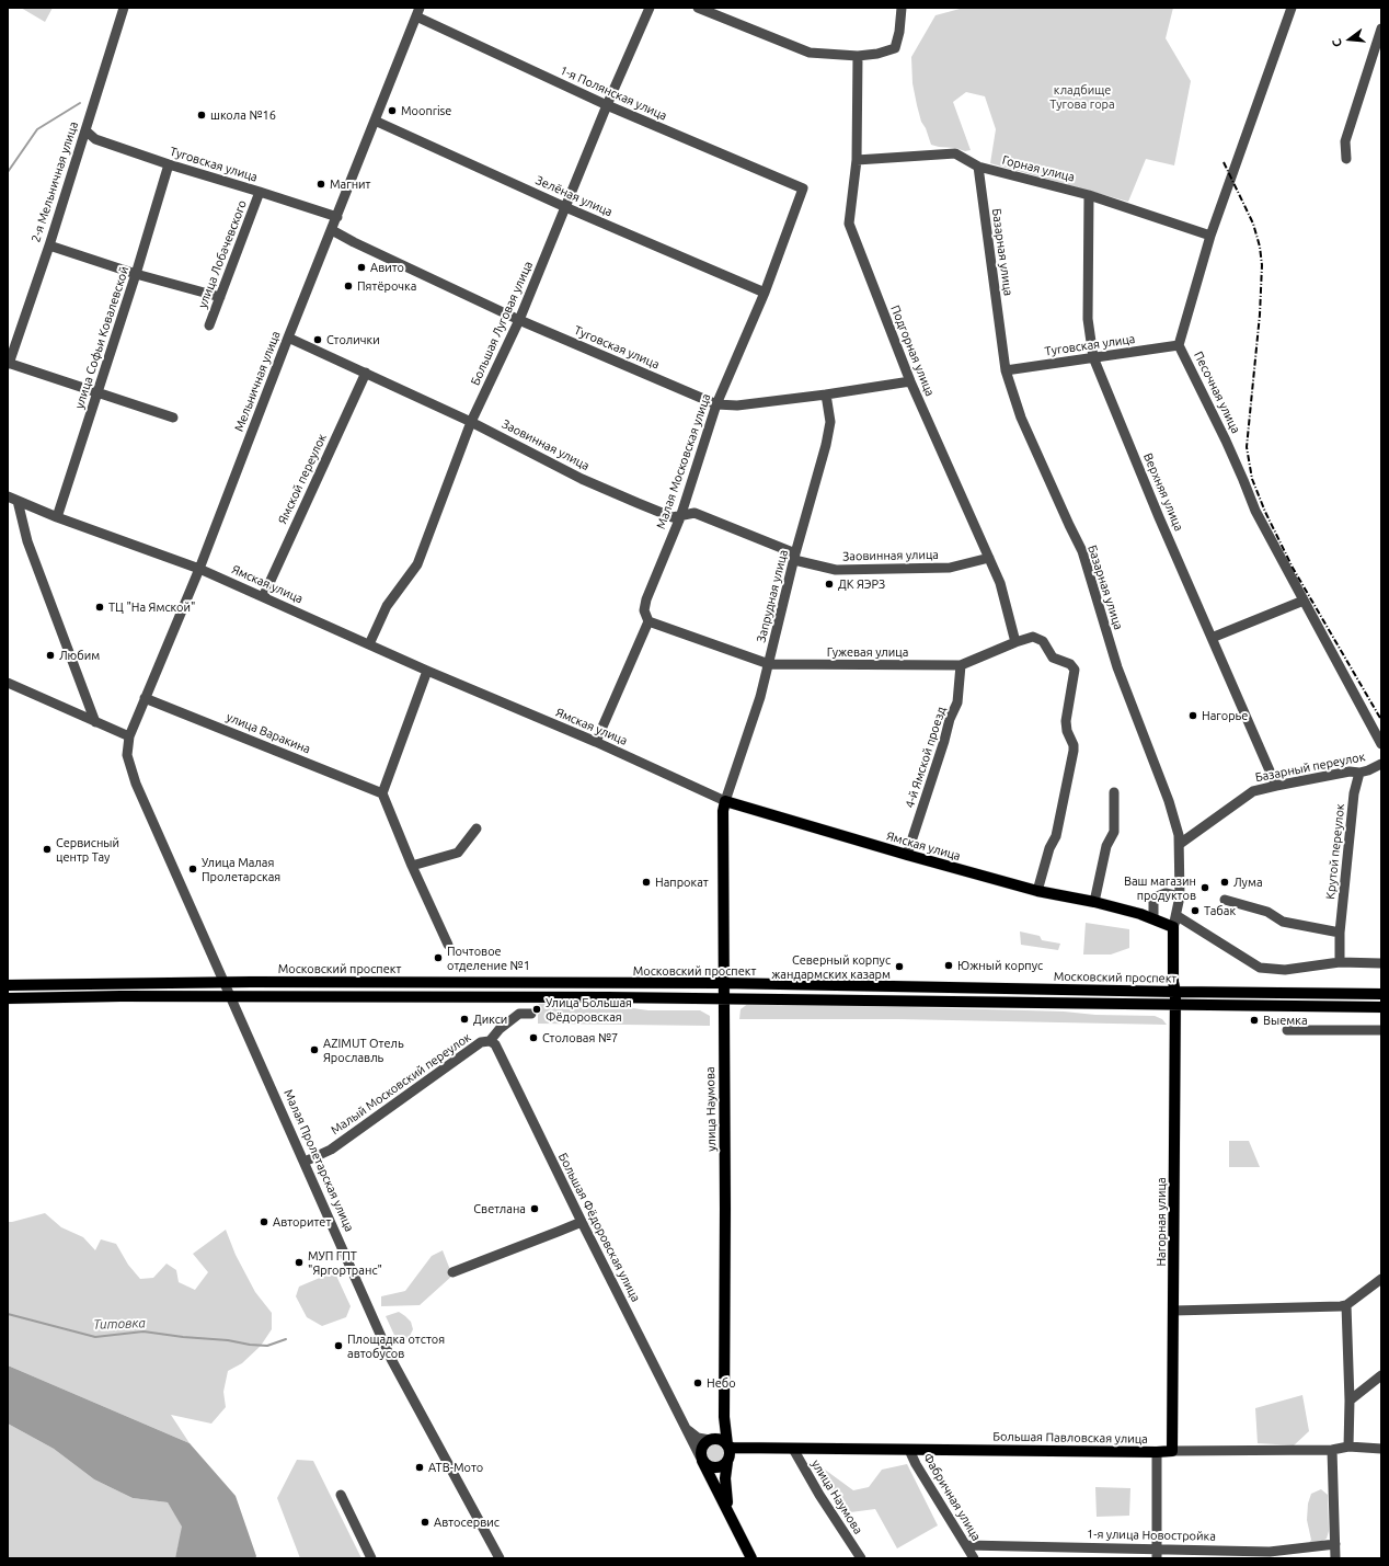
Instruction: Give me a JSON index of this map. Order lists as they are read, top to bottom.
{
  "streets": {
    "main road": [
      "Базарная улица",
      "Ямская улица",
      "Московский проспект",
      "улица Наумова",
      "Нагорная улица",
      "Большая Фёдоровская улица",
      "Большая Павловская улица"
    ],
    "street": [
      "1-я Полянская улица",
      "Туговская улица",
      "Горная улица",
      "2-я Мельничная улица",
      "Зелёная улица",
      "улица Лобачевского",
      "Большая Луговая улица",
      "улица Софьи Ковалевской",
      "Подгорная улица",
      "Мельничная улица",
      "Песочная улица",
      "Заовинная улица",
      "Малая Московская улица",
      "Ямской переулок",
      "Верхняя улица",
      "Запрудная улица",
      "Гужевая улица",
      "улица Варакина",
      "4-й Ямской проезд",
      "Базарный переулок",
      "Крутой переулок",
      "Малый Московский переулок",
      "Малая Пролетарская улица",
      "Фабричная улица",
      "1-я улица Новостройка"
    ]
  },
  "crossings": [
    ["1-я Полянская улица", "Большая Луговая улица"],
    ["1-я Полянская улица", "Мельничная улица"],
    ["1-я Полянская улица", "Малая Московская улица"],
    ["Туговская улица", "2-я Мельничная улица"],
    ["Туговская улица", "Базарная улица"],
    ["Туговская улица", "улица Лобачевского"],
    ["Туговская улица", "Большая Луговая улица"],
    ["Туговская улица", "улица Софьи Ковалевской"],
    ["Туговская улица", "Подгорная улица"],
    ["Туговская улица", "Мельничная улица"],
    ["Туговская улица", "Песочная улица"],
    ["Туговская улица", "Малая Московская улица"],
    ["Туговская улица", "Верхняя улица"],
    ["Туговская улица", "Запрудная улица"],
    ["Горная улица", "Базарная улица"],
    ["Горная улица", "Подгорная улица"],
    ["Горная улица", "Песочная улица"],
    ["Горная улица", "Верхняя улица"],
    ["Зелёная улица", "Большая Луговая улица"],
    ["Зелёная улица", "Мельничная улица"],
    ["Зелёная улица", "Малая Московская улица"],
    ["Базарная улица", "Ямская улица"],
    ["Базарная улица", "Базарный переулок"],
    ["Базарная улица", "Московский проспект"],
    ["Базарная улица", "Нагорная улица"],
    ["Большая Луговая улица", "Заовинная улица"],
    ["Большая Луговая улица", "Ямская улица"],
    ["улица Софьи Ковалевской", "Ямская улица"],
    ["Подгорная улица", "Заовинная улица"],
    ["Подгорная улица", "Гужевая улица"],
    ["Мельничная улица", "Заовинная улица"],
    ["Мельничная улица", "Ямская улица"],
    ["Мельничная улица", "улица Варакина"],
    ["Мельничная улица", "Малая Пролетарская улица"],
    ["Заовинная улица", "Малая Московская улица"],
    ["Заовинная улица", "Ямской переулок"],
    ["Заовинная улица", "Запрудная улица"],
    ["Малая Московская улица", "Гужевая улица"],
    ["Ямской переулок", "Ямская улица"],
    ["Верхняя улица", "Базарный переулок"],
    ["Ямская улица", "Запрудная улица"],
    ["Ямская улица", "Гужевая улица"],
    ["Ямская улица", "4-й Ямской проезд"],
    ["Ямская улица", "улица Наумова"],
    ["Запрудная улица", "Гужевая улица"],
    ["Запрудная улица", "улица Наумова"],
    ["Гужевая улица", "4-й Ямской проезд"],
    ["Базарный переулок", "Крутой переулок"],
    ["Московский проспект", "улица Наумова"],
    ["Московский проспект", "Малая Пролетарская улица"],
    ["Московский проспект", "Нагорная улица"],
    ["Малый Московский переулок", "Малая Пролетарская улица"],
    ["Малый Московский переулок", "Большая Фёдоровская улица"],
    ["улица Наумова", "Большая Фёдоровская улица"],
    ["улица Наумова", "Большая Павловская улица"],
    ["Нагорная улица", "Большая Павловская улица"],
    ["Большая Фёдоровская улица", "Большая Павловская улица"],
    ["Большая Павловская улица", "Фабричная улица"],
    ["Фабричная улица", "1-я улица Новостройка"]
  ],
  "water": ["Титовка"],
  "parks": ["кладбище Тугова гора"],
  "places": [
    "Moonrise",
    "школа №16",
    "Магнит",
    "Авито",
    "Пятёрочка",
    "Столички",
    "ДК ЯЭРЗ",
    "ТЦ \"На Ямской\"",
    "Любим",
    "Нагорье",
    "Сервисный центр Тау",
    "Улица Малая Пролетарская",
    "Напрокат",
    "Лума",
    "Ваш магазин продуктов",
    "Табак",
    "Почтовое отделение №1",
    "Южный корпус",
    "Северный корпус жандармских казарм",
    "Улица Большая Фёдоровская",
    "Дикси",
    "Выемка",
    "Столовая №7",
    "AZIMUT Отель Ярославль",
    "Светлана",
    "Авторитет",
    "МУП ГПТ \"Яргортранс\"",
    "Площадка отстоя автобусов",
    "Небо",
    "АТВ-Мото",
    "Автосервис"
  ],
  "north": "left"
}
